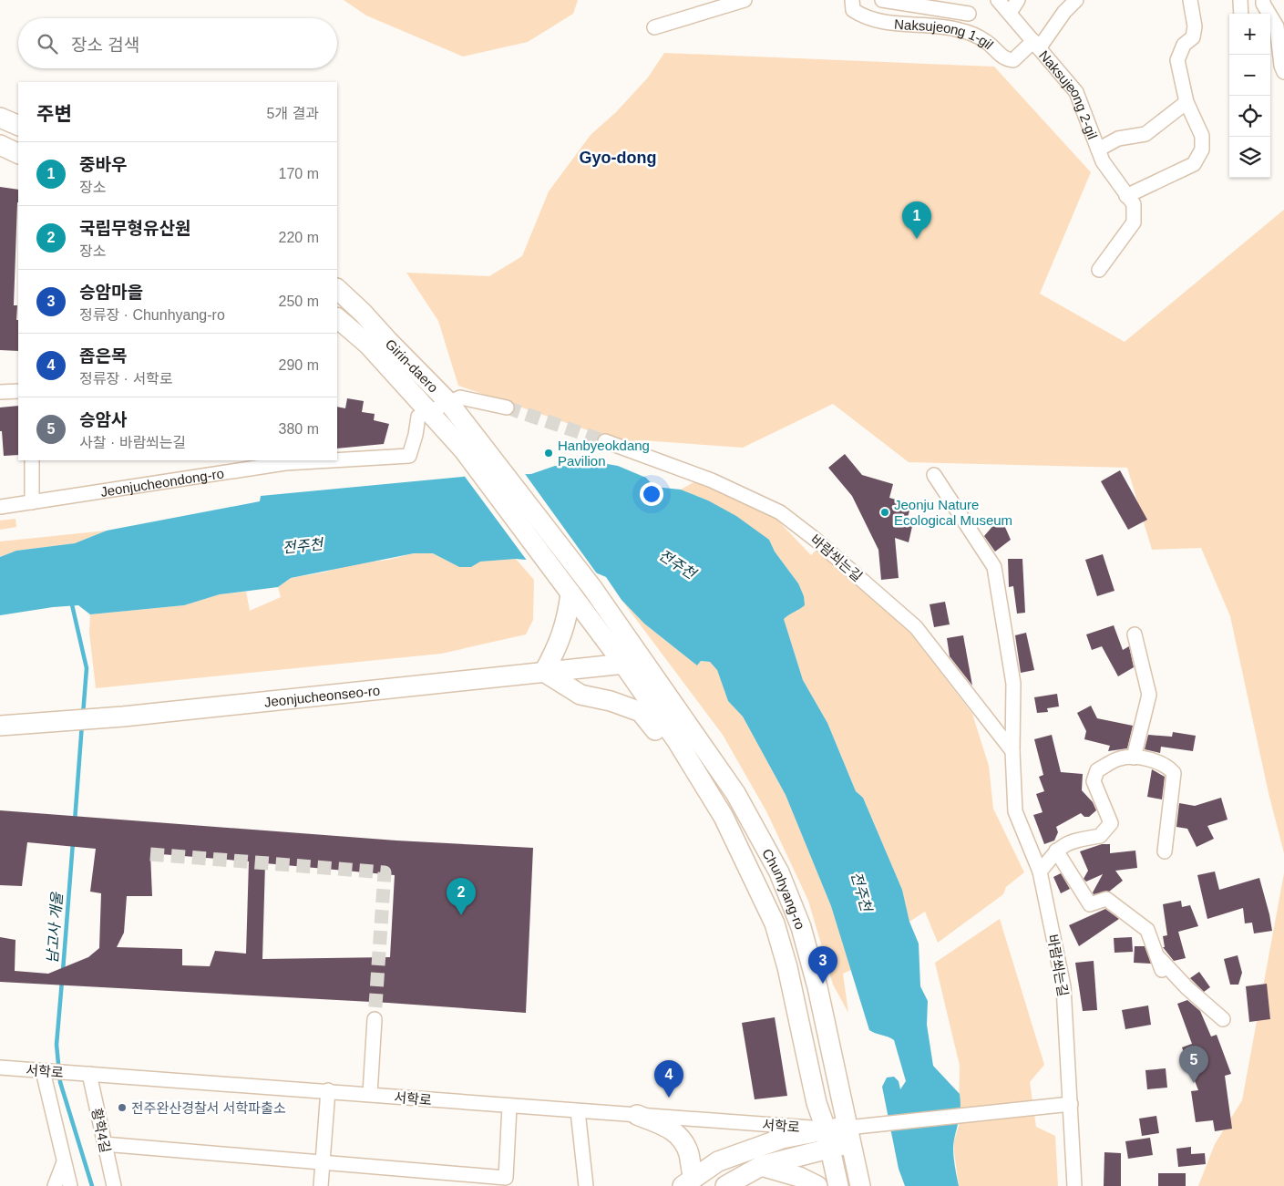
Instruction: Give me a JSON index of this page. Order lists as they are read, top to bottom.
{
  "streets": {
    "street": [
      "Naksujeong 1-gil",
      "Naksujeong 2-gil",
      "Girin-daero",
      "Jeonjucheondong-ro",
      "바람쐬는길",
      "Jeonjucheonseo-ro",
      "Chunhyang-ro",
      "서학로",
      "황학4길"
    ]
  },
  "crossings": [
    ["Naksujeong 1-gil", "Naksujeong 2-gil"],
    ["Girin-daero", "Jeonjucheondong-ro"],
    ["Girin-daero", "Chunhyang-ro"],
    ["Jeonjucheonseo-ro", "Chunhyang-ro"],
    ["Chunhyang-ro", "서학로"],
    ["서학로", "황학4길"]
  ],
  "districts": ["Gyo-dong"],
  "water": ["전주천", "남고사 개울"],
  "places": ["Hanbyeokdang Pavilion", "Jeonju Nature Ecological Museum", "전주완산경찰서 서학파출소"],
  "page": {
    "map_buttons": ["+", "−"],
    "search": "장소 검색",
    "heading": ["주변", "5개 결과"],
    "list": [
      {
        "mark": "1",
        "name": "중바우",
        "note": "장소",
        "value": "170 m"
      },
      {
        "mark": "2",
        "name": "국립무형유산원",
        "note": "장소",
        "value": "220 m"
      },
      {
        "mark": "3",
        "name": "승암마을",
        "note": "정류장 · Chunhyang-ro",
        "value": "250 m"
      },
      {
        "mark": "4",
        "name": "좁은목",
        "note": "정류장 · 서학로",
        "value": "290 m"
      },
      {
        "mark": "5",
        "name": "승암사",
        "note": "사찰 · 바람쐬는길",
        "value": "380 m"
      }
    ],
    "pins": [
      "1",
      "2",
      "3",
      "5",
      "4"
    ]
  }
}
